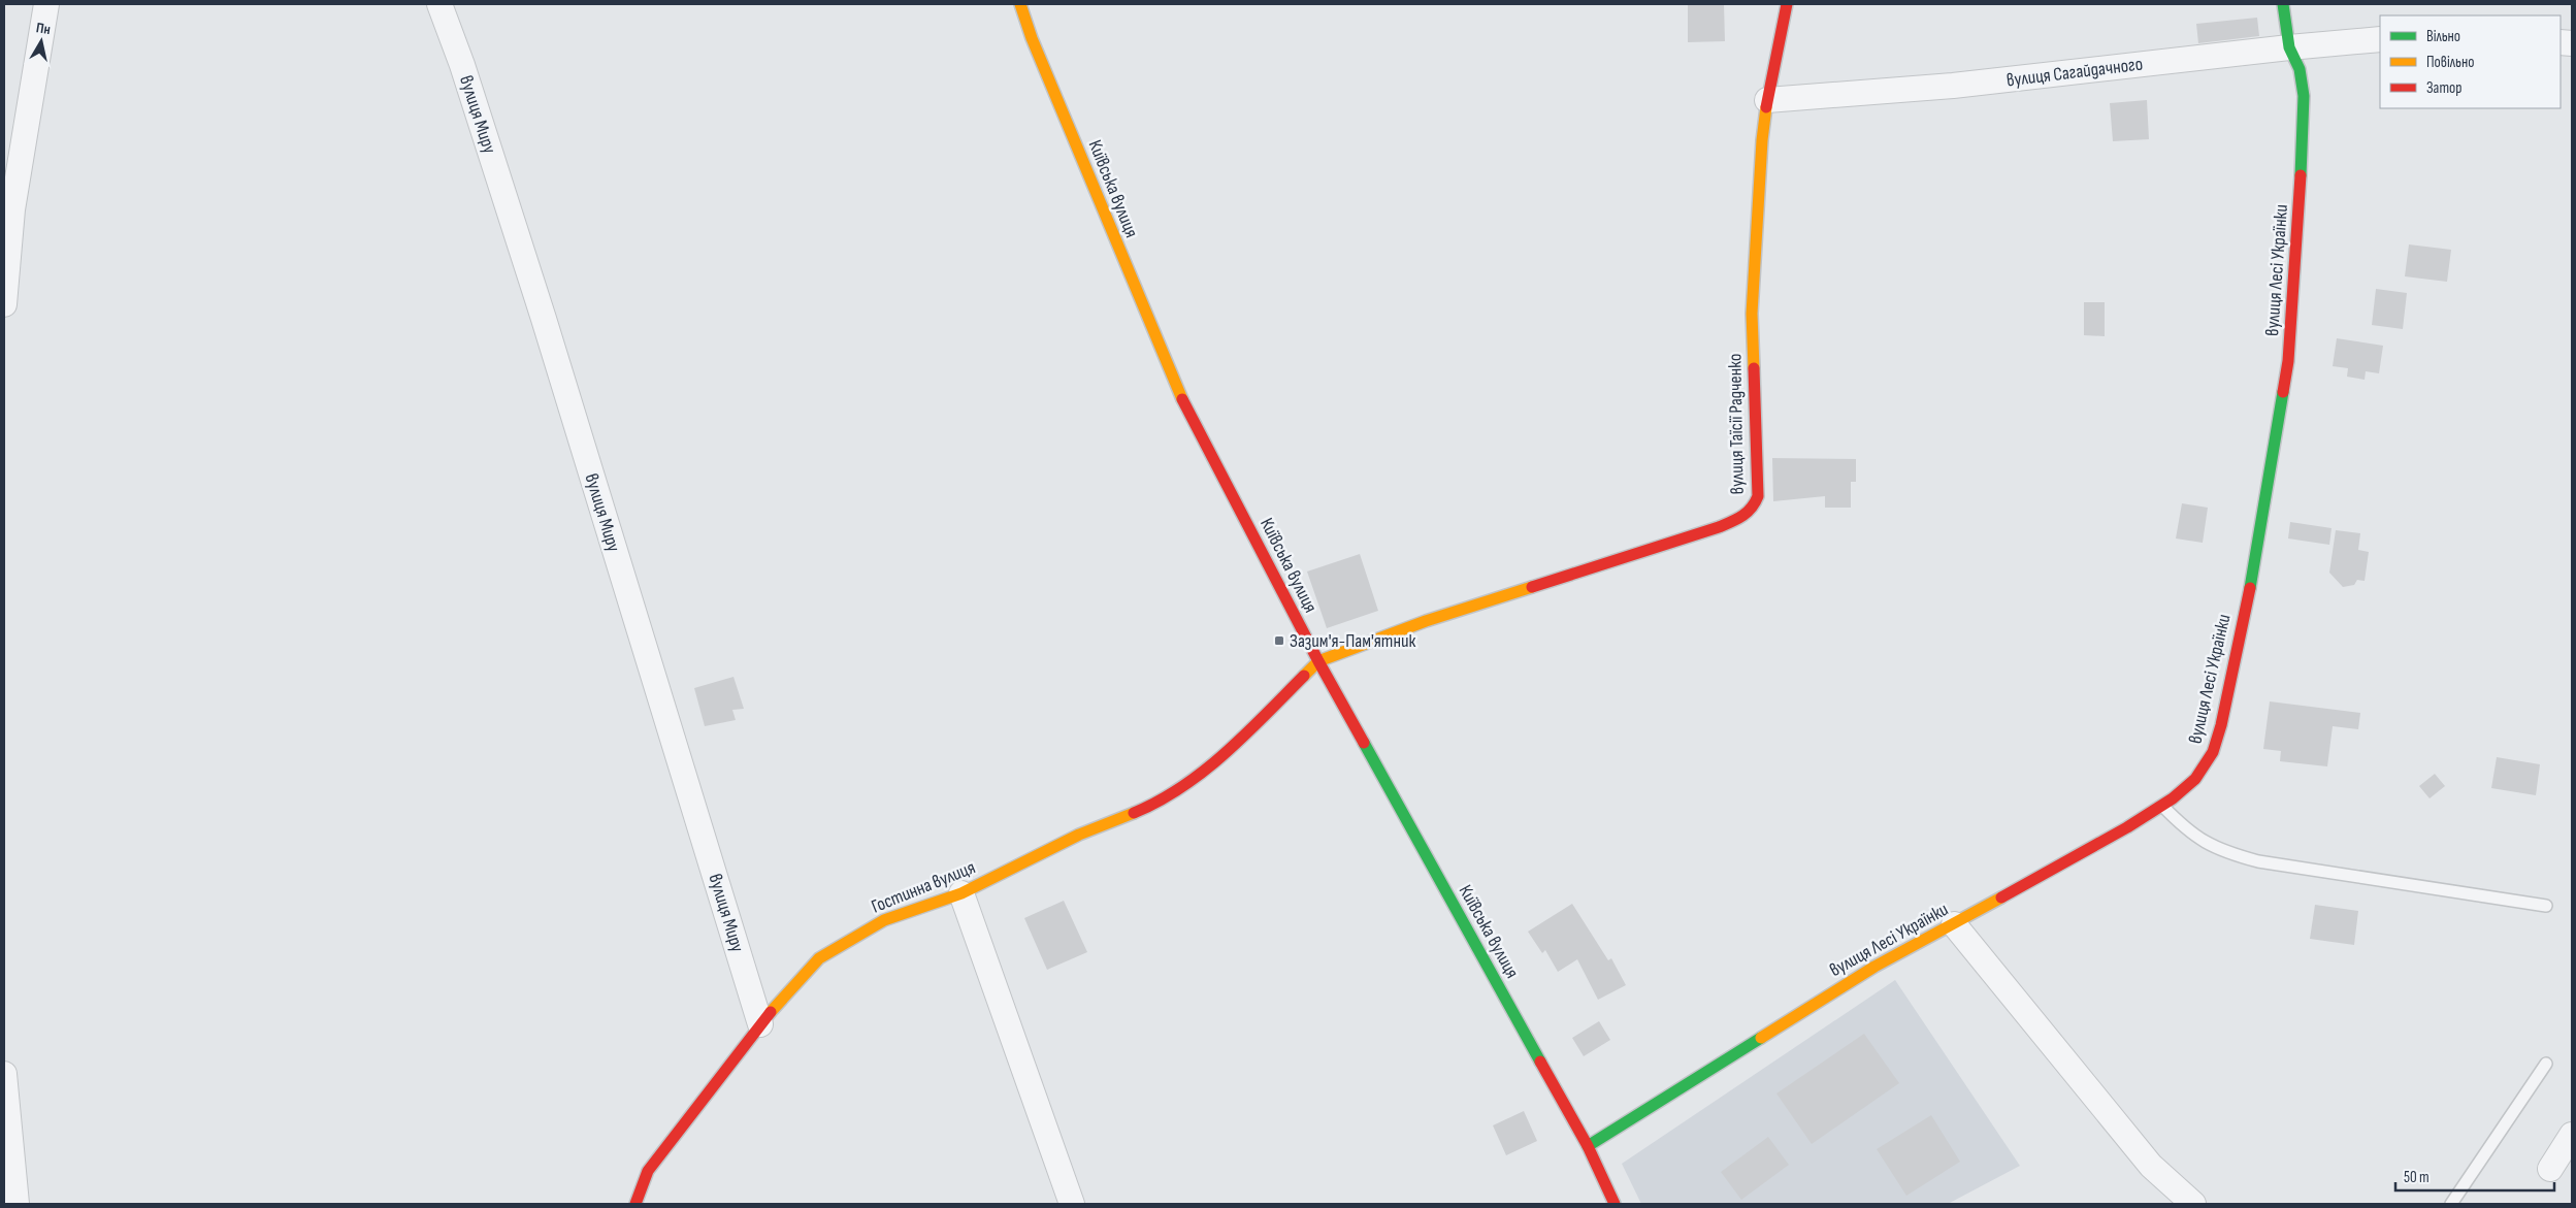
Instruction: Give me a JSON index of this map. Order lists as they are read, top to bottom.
{
  "streets": {
    "street": [
      "вулиця Сагайдачного",
      "вулиця Миру",
      "Київська вулиця",
      "вулиця Лесі Українки",
      "вулиця Таїсії Радченко",
      "Гостинна вулиця"
    ]
  },
  "crossings": [
    ["вулиця Сагайдачного", "вулиця Лесі Українки"],
    ["вулиця Сагайдачного", "вулиця Таїсії Радченко"],
    ["вулиця Миру", "Гостинна вулиця"],
    ["Київська вулиця", "вулиця Лесі Українки"],
    ["Київська вулиця", "вулиця Таїсії Радченко"],
    ["Київська вулиця", "Гостинна вулиця"],
    ["вулиця Таїсії Радченко", "Гостинна вулиця"]
  ],
  "places": {
    "transit": ["Зазим'я-Пам'ятник"]
  },
  "legend": ["Вільно", "Повільно", "Затор"],
  "scale_bar": "50 m",
  "north": "top"
}
